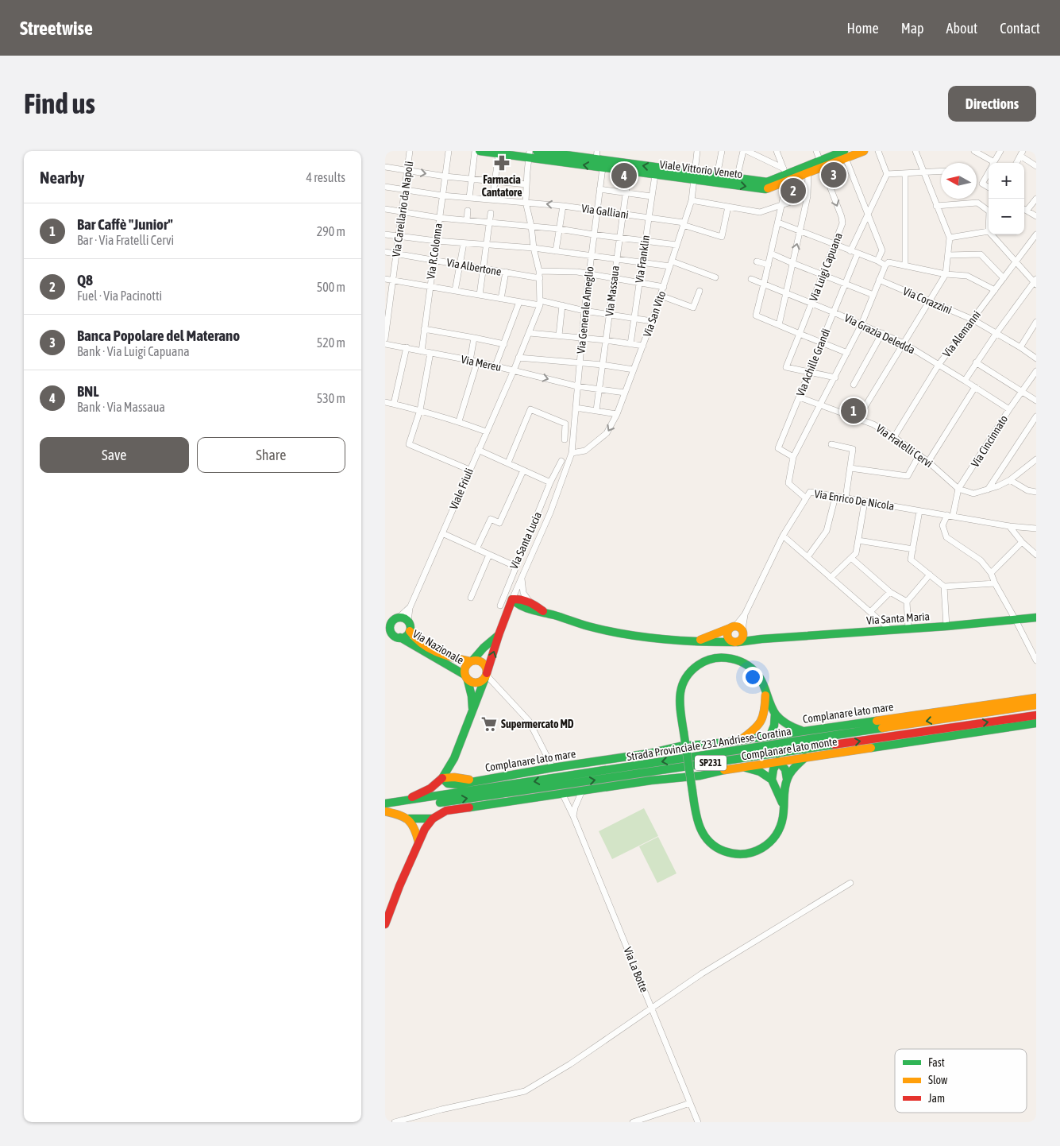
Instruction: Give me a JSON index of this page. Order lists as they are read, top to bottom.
{
  "streets": {
    "main road": [
      "Viale Vittorio Veneto",
      "Via Santa Lucia",
      "Via Santa Maria",
      "Via Nazionale",
      "Complanare lato mare",
      "Strada Provinciale 231 Andriese-Coratina",
      "Complanare lato monte",
      "SP231"
    ],
    "street": [
      "Via Carellario da Napoli",
      "Via Galliani",
      "Via R.Colonna",
      "Via Franklin",
      "Via Albertone",
      "Via Luigi Capuana",
      "Via Massaua",
      "Via Corazzini",
      "Via Generale Ameglio",
      "Via San Vito",
      "Via Grazia Deledda",
      "Via Alemanni",
      "Via Achille Grandi",
      "Via Mereu",
      "Via Cincinnato",
      "Via Fratelli Cervi",
      "Viale Friuli",
      "Via Enrico De Nicola",
      "Via La Botte"
    ]
  },
  "crossings": [
    ["Viale Vittorio Veneto", "Via Franklin"],
    ["Viale Vittorio Veneto", "Via Luigi Capuana"],
    ["Viale Vittorio Veneto", "Via Massaua"],
    ["Viale Vittorio Veneto", "Via Generale Ameglio"],
    ["Viale Vittorio Veneto", "Via San Vito"],
    ["Via Carellario da Napoli", "Via Galliani"],
    ["Via Carellario da Napoli", "Via Albertone"],
    ["Via Galliani", "Via R.Colonna"],
    ["Via Galliani", "Via Franklin"],
    ["Via Galliani", "Via Massaua"],
    ["Via Galliani", "Via Generale Ameglio"],
    ["Via Galliani", "Via San Vito"],
    ["Via R.Colonna", "Via Albertone"],
    ["Via R.Colonna", "Via Mereu"],
    ["Via Luigi Capuana", "Via Grazia Deledda"],
    ["Via Luigi Capuana", "Via Achille Grandi"],
    ["Via Massaua", "Via Mereu"],
    ["Via Corazzini", "Via Alemanni"],
    ["Via Generale Ameglio", "Via San Vito"],
    ["Via Generale Ameglio", "Via Mereu"],
    ["Via Generale Ameglio", "Via Santa Lucia"],
    ["Via San Vito", "Via Mereu"],
    ["Via San Vito", "Via Santa Lucia"],
    ["Via Grazia Deledda", "Via Alemanni"],
    ["Via Grazia Deledda", "Via Achille Grandi"],
    ["Via Grazia Deledda", "Via Cincinnato"],
    ["Via Alemanni", "Via Fratelli Cervi"],
    ["Via Achille Grandi", "Via Fratelli Cervi"],
    ["Via Mereu", "Viale Friuli"],
    ["Via Cincinnato", "Via Fratelli Cervi"],
    ["Via Cincinnato", "Via Enrico De Nicola"],
    ["Viale Friuli", "Via Nazionale"],
    ["Via Enrico De Nicola", "Via Santa Maria"],
    ["Via Santa Lucia", "Via Santa Maria"],
    ["Via Santa Lucia", "Via Nazionale"],
    ["Via Santa Lucia", "Complanare lato mare"],
    ["Complanare lato monte", "Via La Botte"]
  ],
  "places": {
    "pharmacy": ["Farmacia Cantatore"],
    "supermarket": ["Supermercato MD"]
  },
  "legend": ["Fast", "Slow", "Jam"],
  "north": "left",
  "page": {
    "header": "Streetwise",
    "nav": [
      "Home",
      "Map",
      "About",
      "Contact"
    ],
    "buttons": [
      "Directions",
      ["Save", "Share"]
    ],
    "title": "Find us",
    "heading": ["Nearby", "4 results"],
    "pins": [
      "3",
      "4",
      "2",
      "1"
    ],
    "map_buttons": ["+", "−"],
    "list": [
      {
        "mark": "1",
        "name": "Bar Caffè \"Junior\"",
        "note": "Bar · Via Fratelli Cervi",
        "value": "290 m"
      },
      {
        "mark": "2",
        "name": "Q8",
        "note": "Fuel · Via Pacinotti",
        "value": "500 m"
      },
      {
        "mark": "3",
        "name": "Banca Popolare del Materano",
        "note": "Bank · Via Luigi Capuana",
        "value": "520 m"
      },
      {
        "mark": "4",
        "name": "BNL",
        "note": "Bank · Via Massaua",
        "value": "530 m"
      }
    ]
  }
}
